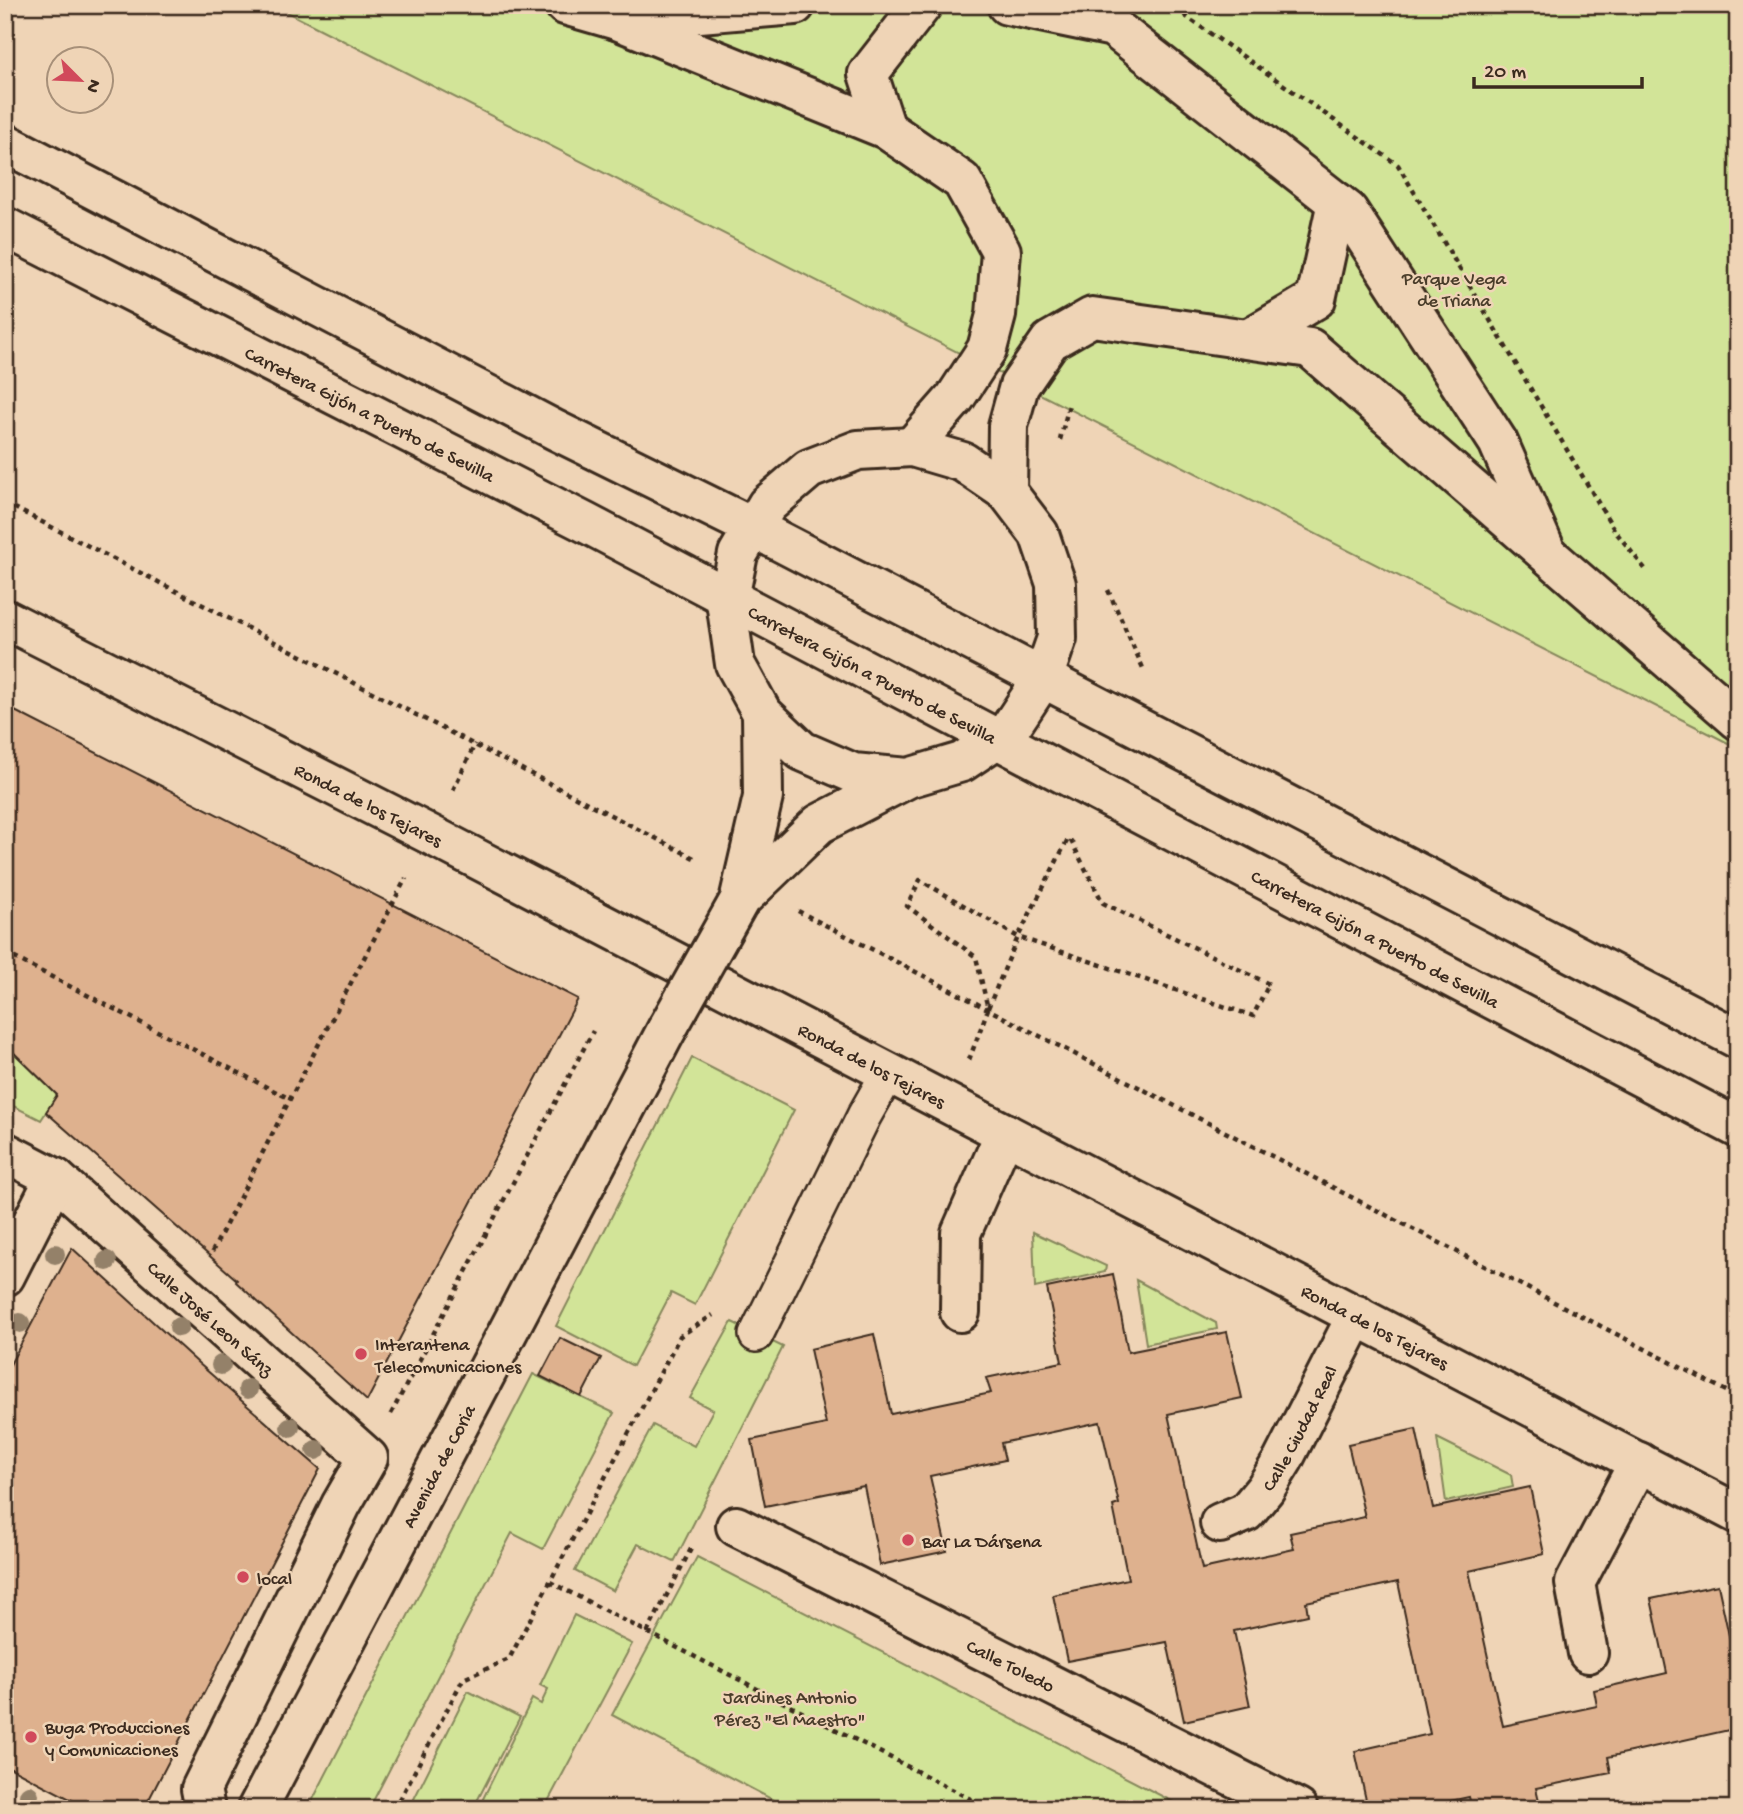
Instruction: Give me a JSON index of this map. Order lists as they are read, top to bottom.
{
  "streets": {
    "main road": [
      "Carretera Gijón a Puerto de Sevilla",
      "Ronda de los Tejares",
      "Calle José Leon Sánz",
      "Calle Ciudad Real",
      "Avenida de Coria",
      "Calle Toledo"
    ]
  },
  "crossings": [
    ["Ronda de los Tejares", "Calle Ciudad Real"]
  ],
  "parks": ["Parque Vega de Triana", "Jardines Antonio Pérez \"El Maestro\""],
  "places": [
    "Interantena Telecomunicaciones",
    "Bar La Dársena",
    "local",
    "Buga Producciones y Comunicaciones"
  ],
  "scale_bar": "20 m",
  "north": "bottom right"
}
